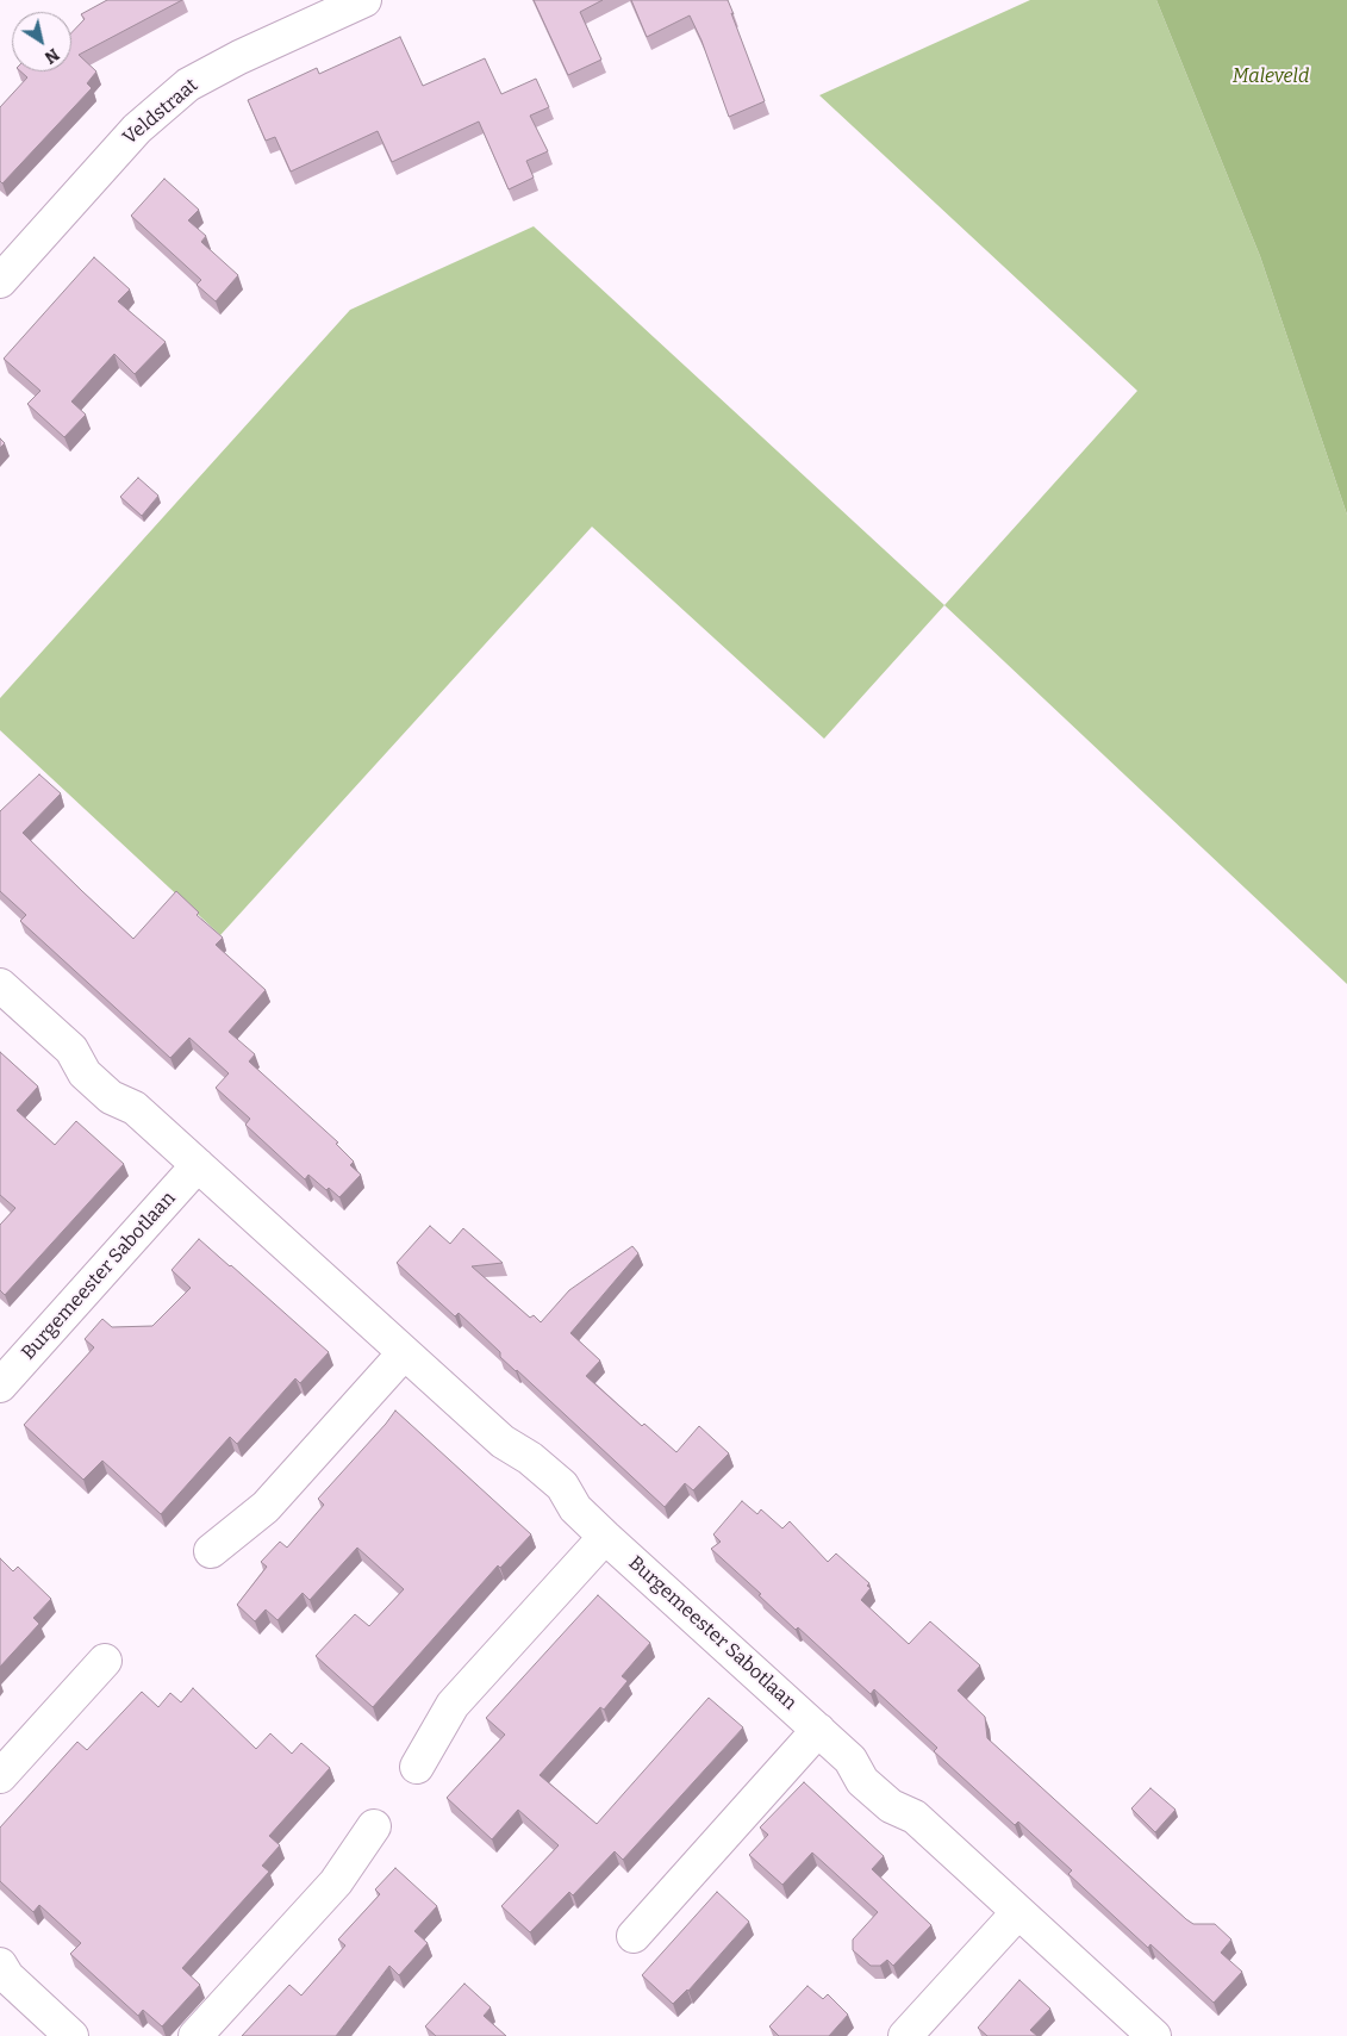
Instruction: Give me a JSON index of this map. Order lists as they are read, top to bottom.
{
  "streets": {
    "street": ["Veldstraat", "Burgemeester Sabotlaan"]
  },
  "parks": ["Maleveld"],
  "north": "bottom right"
}
